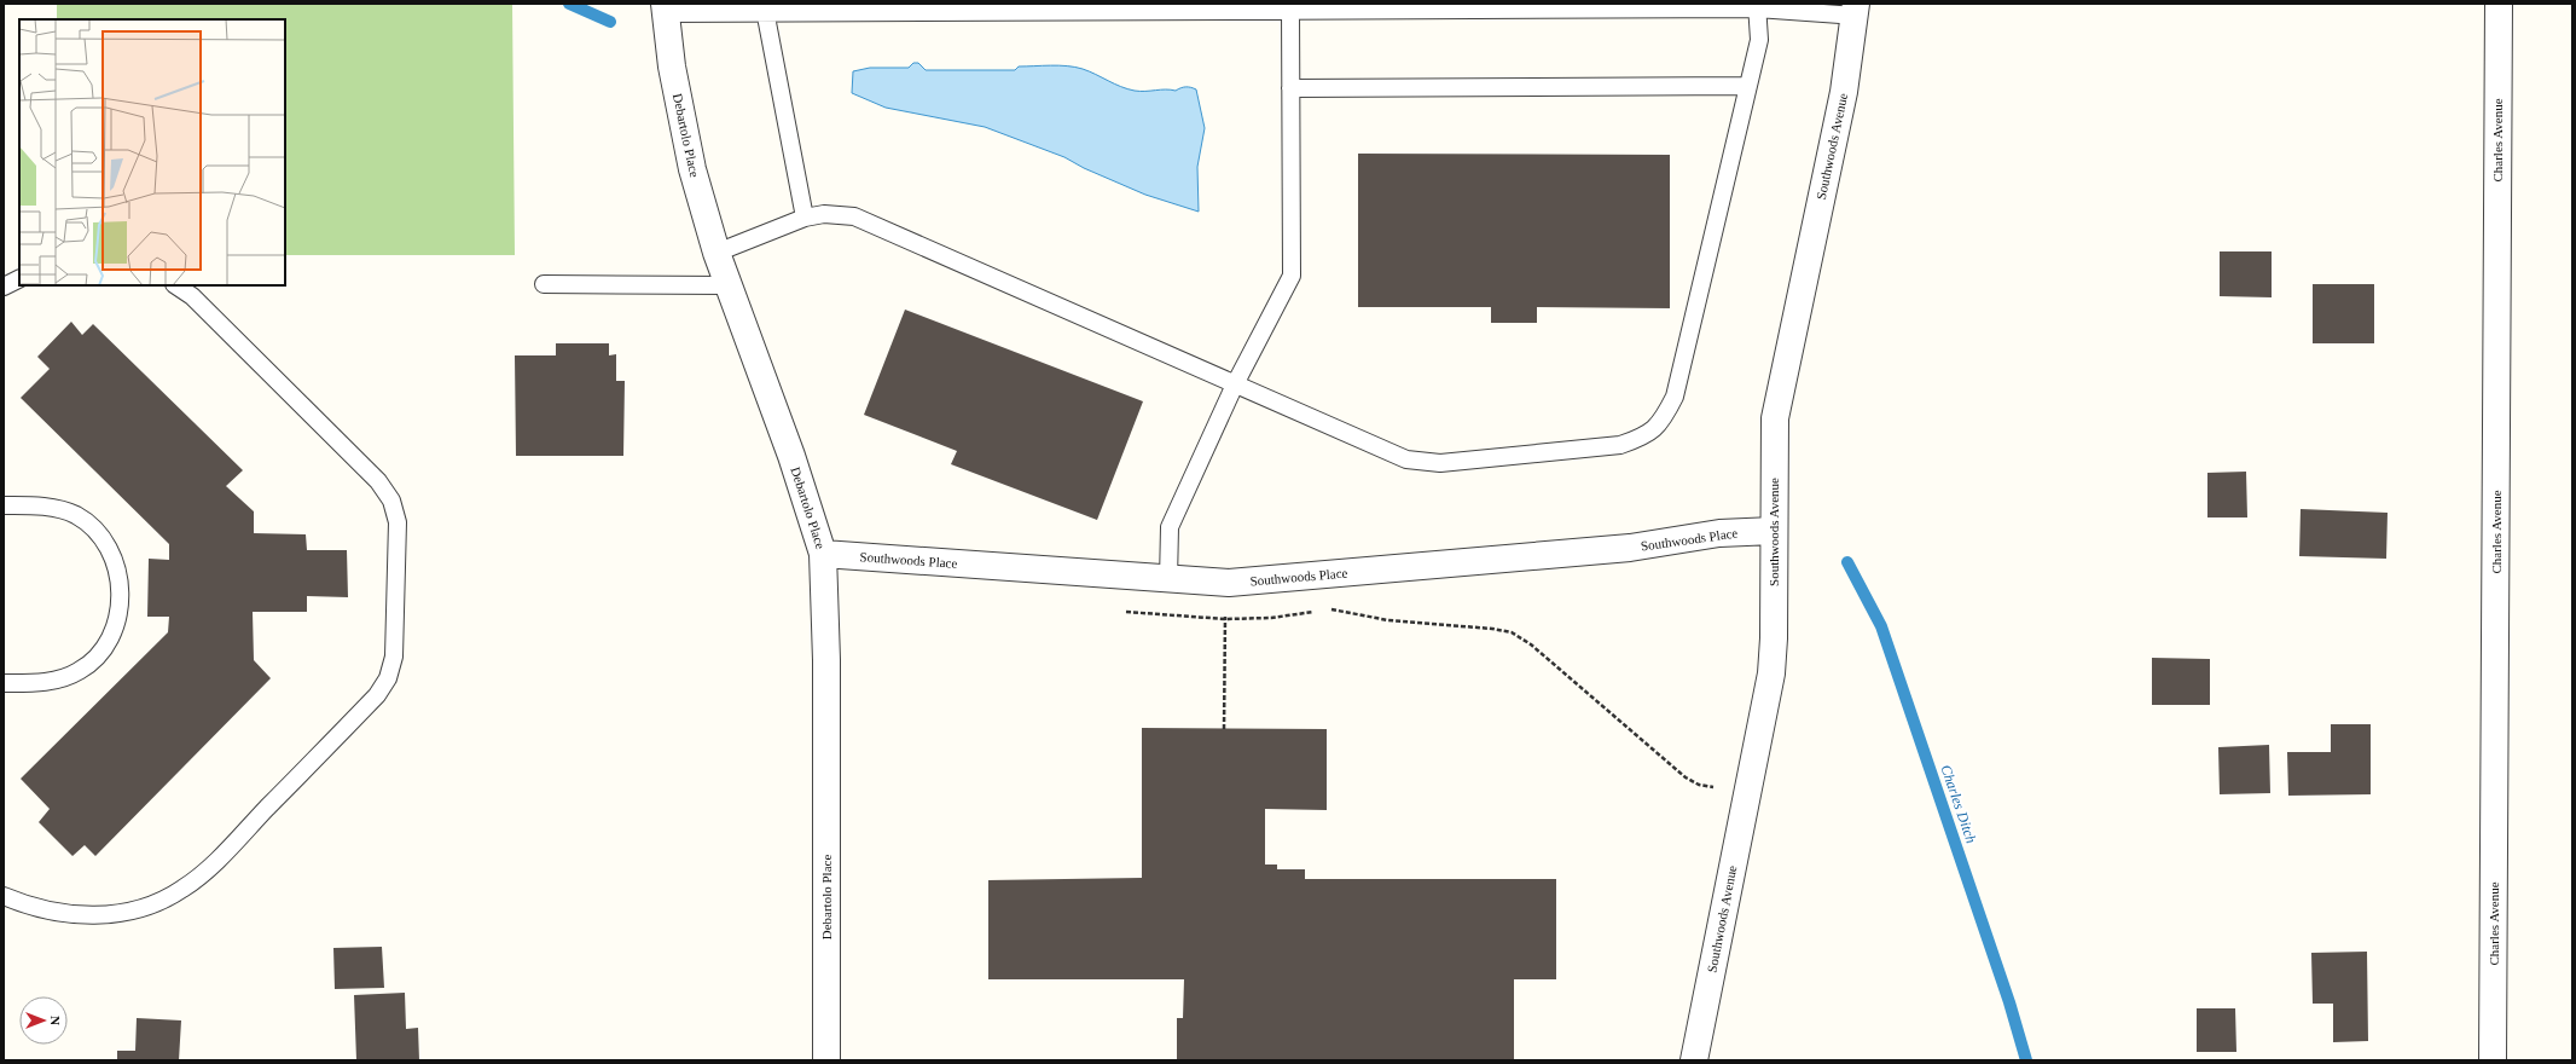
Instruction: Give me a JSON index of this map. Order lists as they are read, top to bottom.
{
  "streets": {
    "street": [
      "Debartolo Place",
      "Charles Avenue",
      "Southwoods Avenue",
      "Southwoods Place"
    ]
  },
  "crossings": [
    ["Debartolo Place", "Southwoods Place"],
    ["Southwoods Avenue", "Southwoods Place"]
  ],
  "water": ["Charles Ditch"],
  "north": "right"
}
